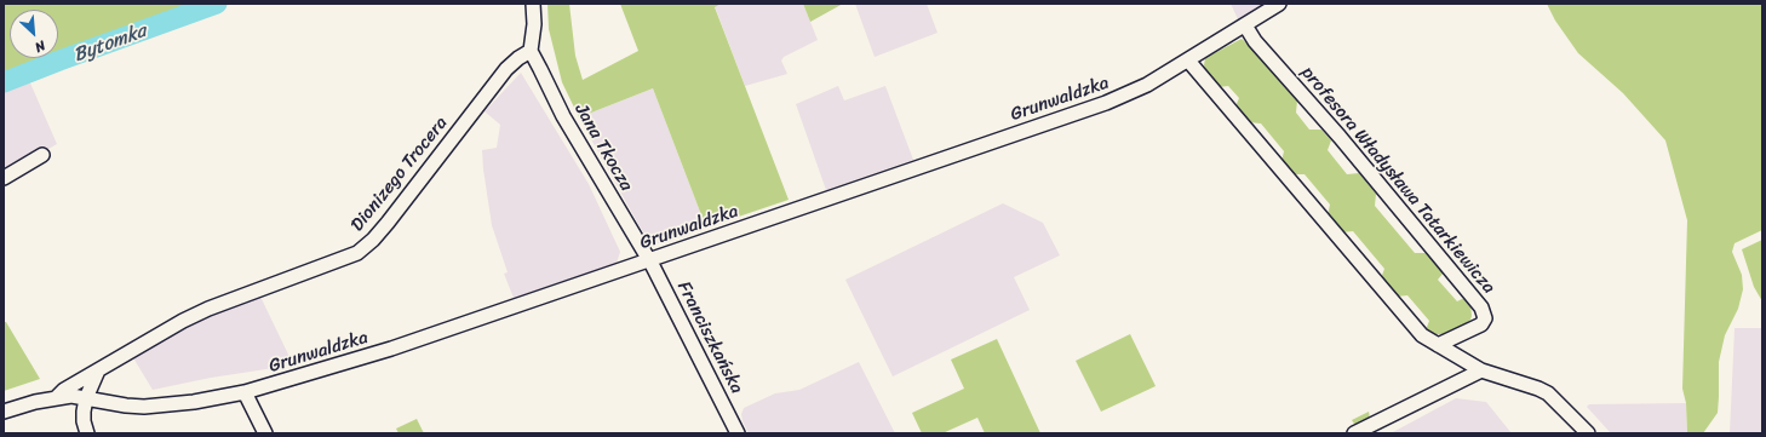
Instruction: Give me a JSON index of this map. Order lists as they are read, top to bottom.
{
  "streets": {
    "street": [
      "Grunwaldzka",
      "Jana Tkocza",
      "Dionizego Trocera",
      "profesora Władysława Tatarkiewicza",
      "Franciszkańska"
    ]
  },
  "crossings": [
    ["Grunwaldzka", "Jana Tkocza"],
    ["Grunwaldzka", "Dionizego Trocera"],
    ["Grunwaldzka", "profesora Władysława Tatarkiewicza"],
    ["Grunwaldzka", "Franciszkańska"],
    ["Jana Tkocza", "Dionizego Trocera"],
    ["Jana Tkocza", "Franciszkańska"]
  ],
  "water": ["Bytomka"],
  "north": "bottom right"
}
